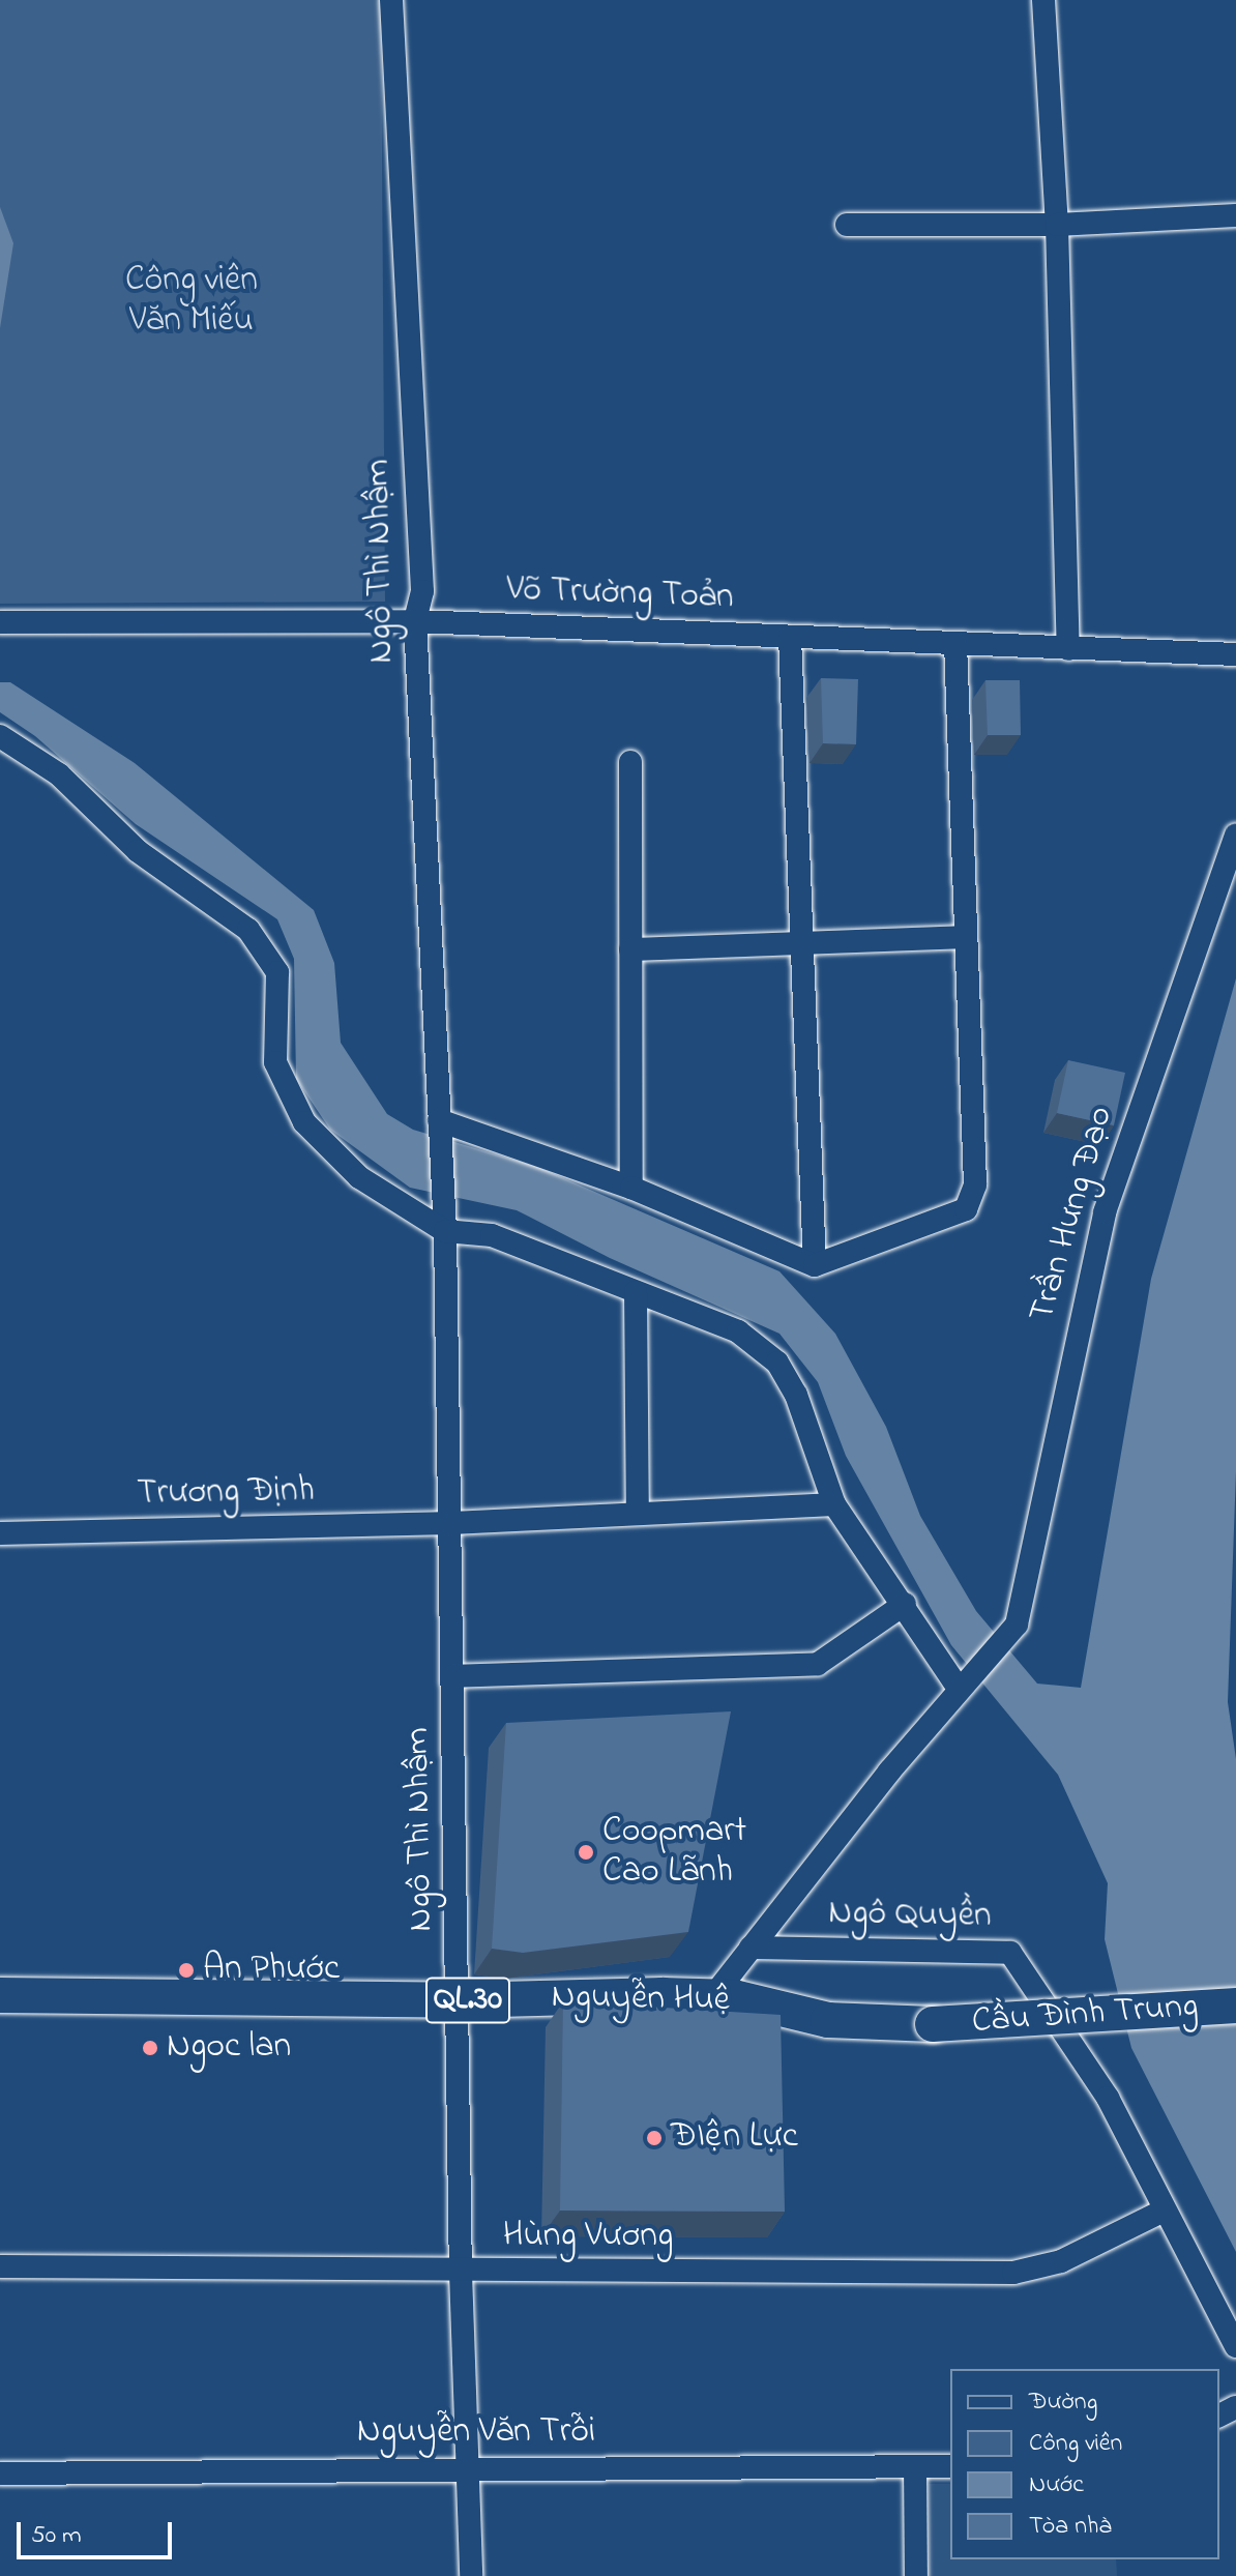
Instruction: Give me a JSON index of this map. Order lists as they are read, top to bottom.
{
  "streets": {
    "highway": ["Nguyễn Huệ", "QL.30", "Cầu Đình Trung"],
    "street": [
      "Ngô Thì Nhậm",
      "Võ Trường Toản",
      "Trần Hưng Đạo",
      "Trương Định",
      "Ngô Quyền",
      "Hùng Vương",
      "Nguyễn Văn Trỗi"
    ]
  },
  "crossings": [
    ["Ngô Thì Nhậm", "Võ Trường Toản"],
    ["Ngô Thì Nhậm", "Trương Định"],
    ["Ngô Thì Nhậm", "Nguyễn Huệ"],
    ["Ngô Thì Nhậm", "Hùng Vương"],
    ["Ngô Thì Nhậm", "Nguyễn Văn Trỗi"],
    ["Ngô Quyền", "Hùng Vương"],
    ["Nguyễn Huệ", "Cầu Đình Trung"]
  ],
  "parks": ["Công viên Văn Miếu"],
  "places": [
    "Coopmart Cao Lãnh",
    "An Phước",
    "Ngoc lan",
    "ĐIện Lực"
  ],
  "legend": [
    "Đường",
    "Công viên",
    "Nước",
    "Tòa nhà"
  ],
  "scale_bar": "50 m"
}
